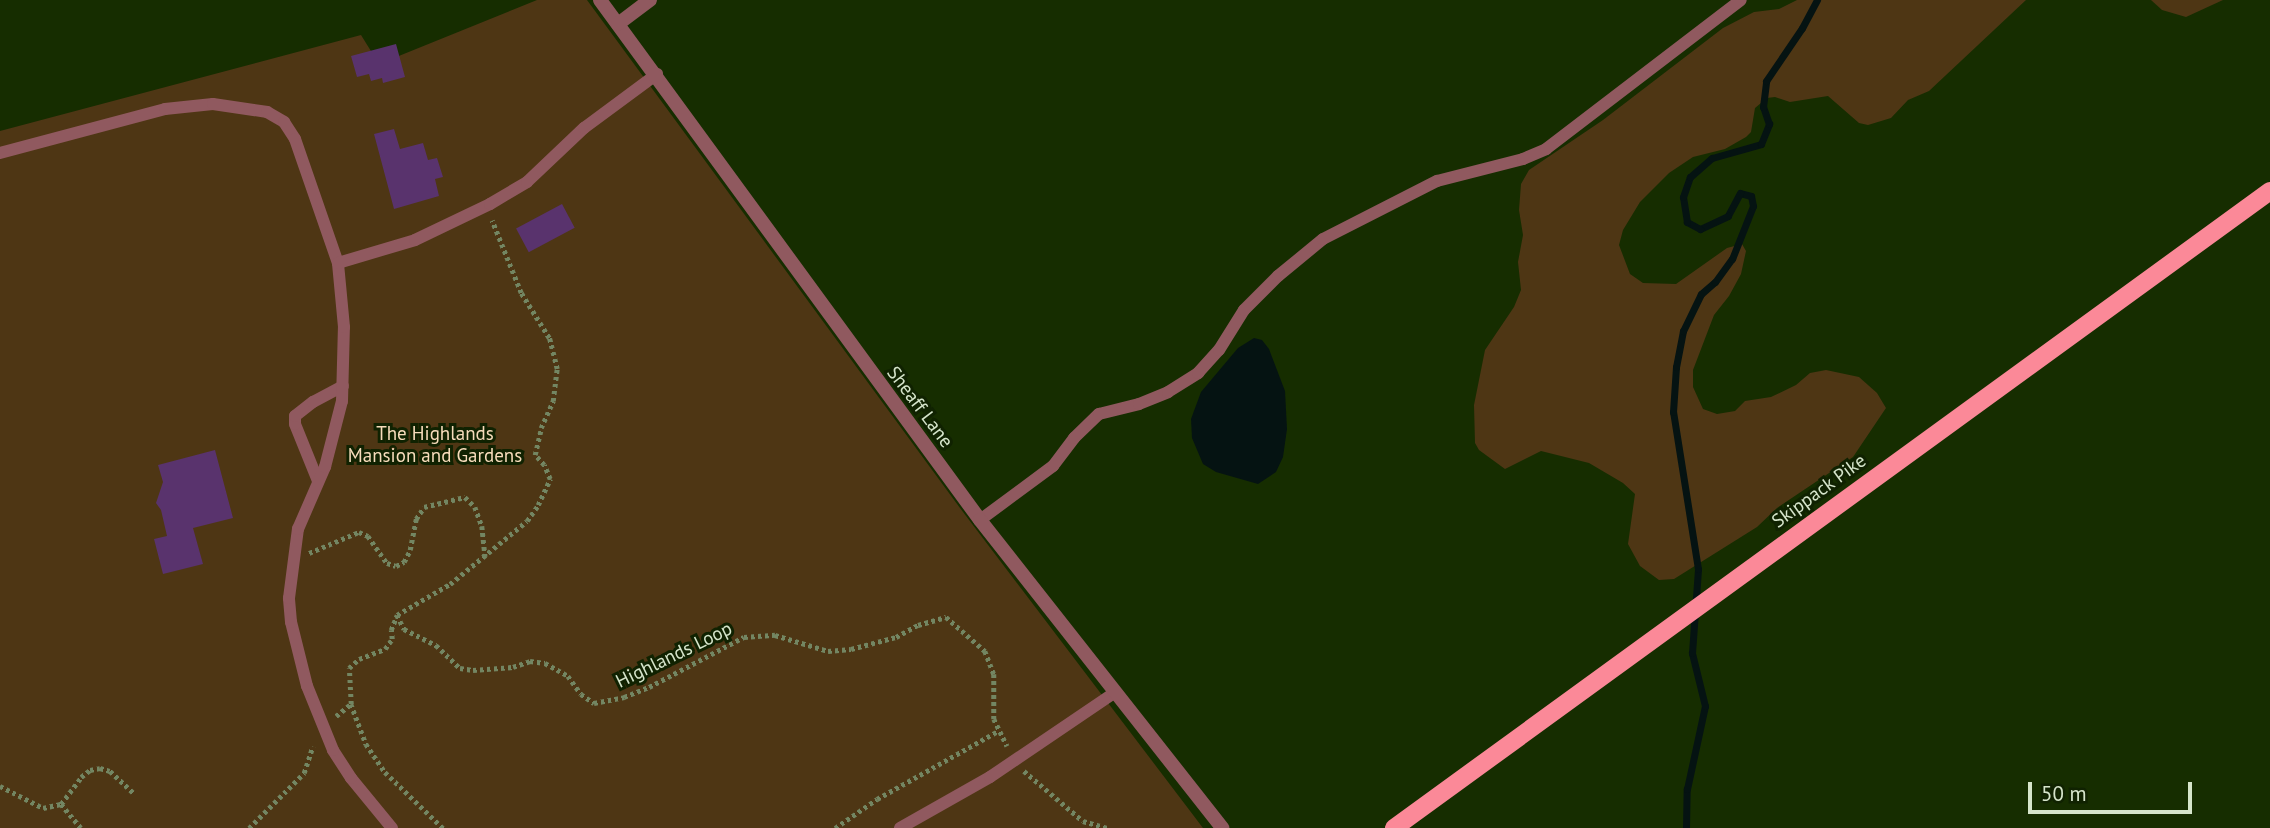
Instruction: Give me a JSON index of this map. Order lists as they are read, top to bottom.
{
  "streets": {
    "main road": ["Skippack Pike"],
    "street": ["Sheaff Lane"],
    "path": ["Highlands Loop"]
  },
  "parks": ["The Highlands Mansion and Gardens"],
  "scale_bar": "50 m"
}
